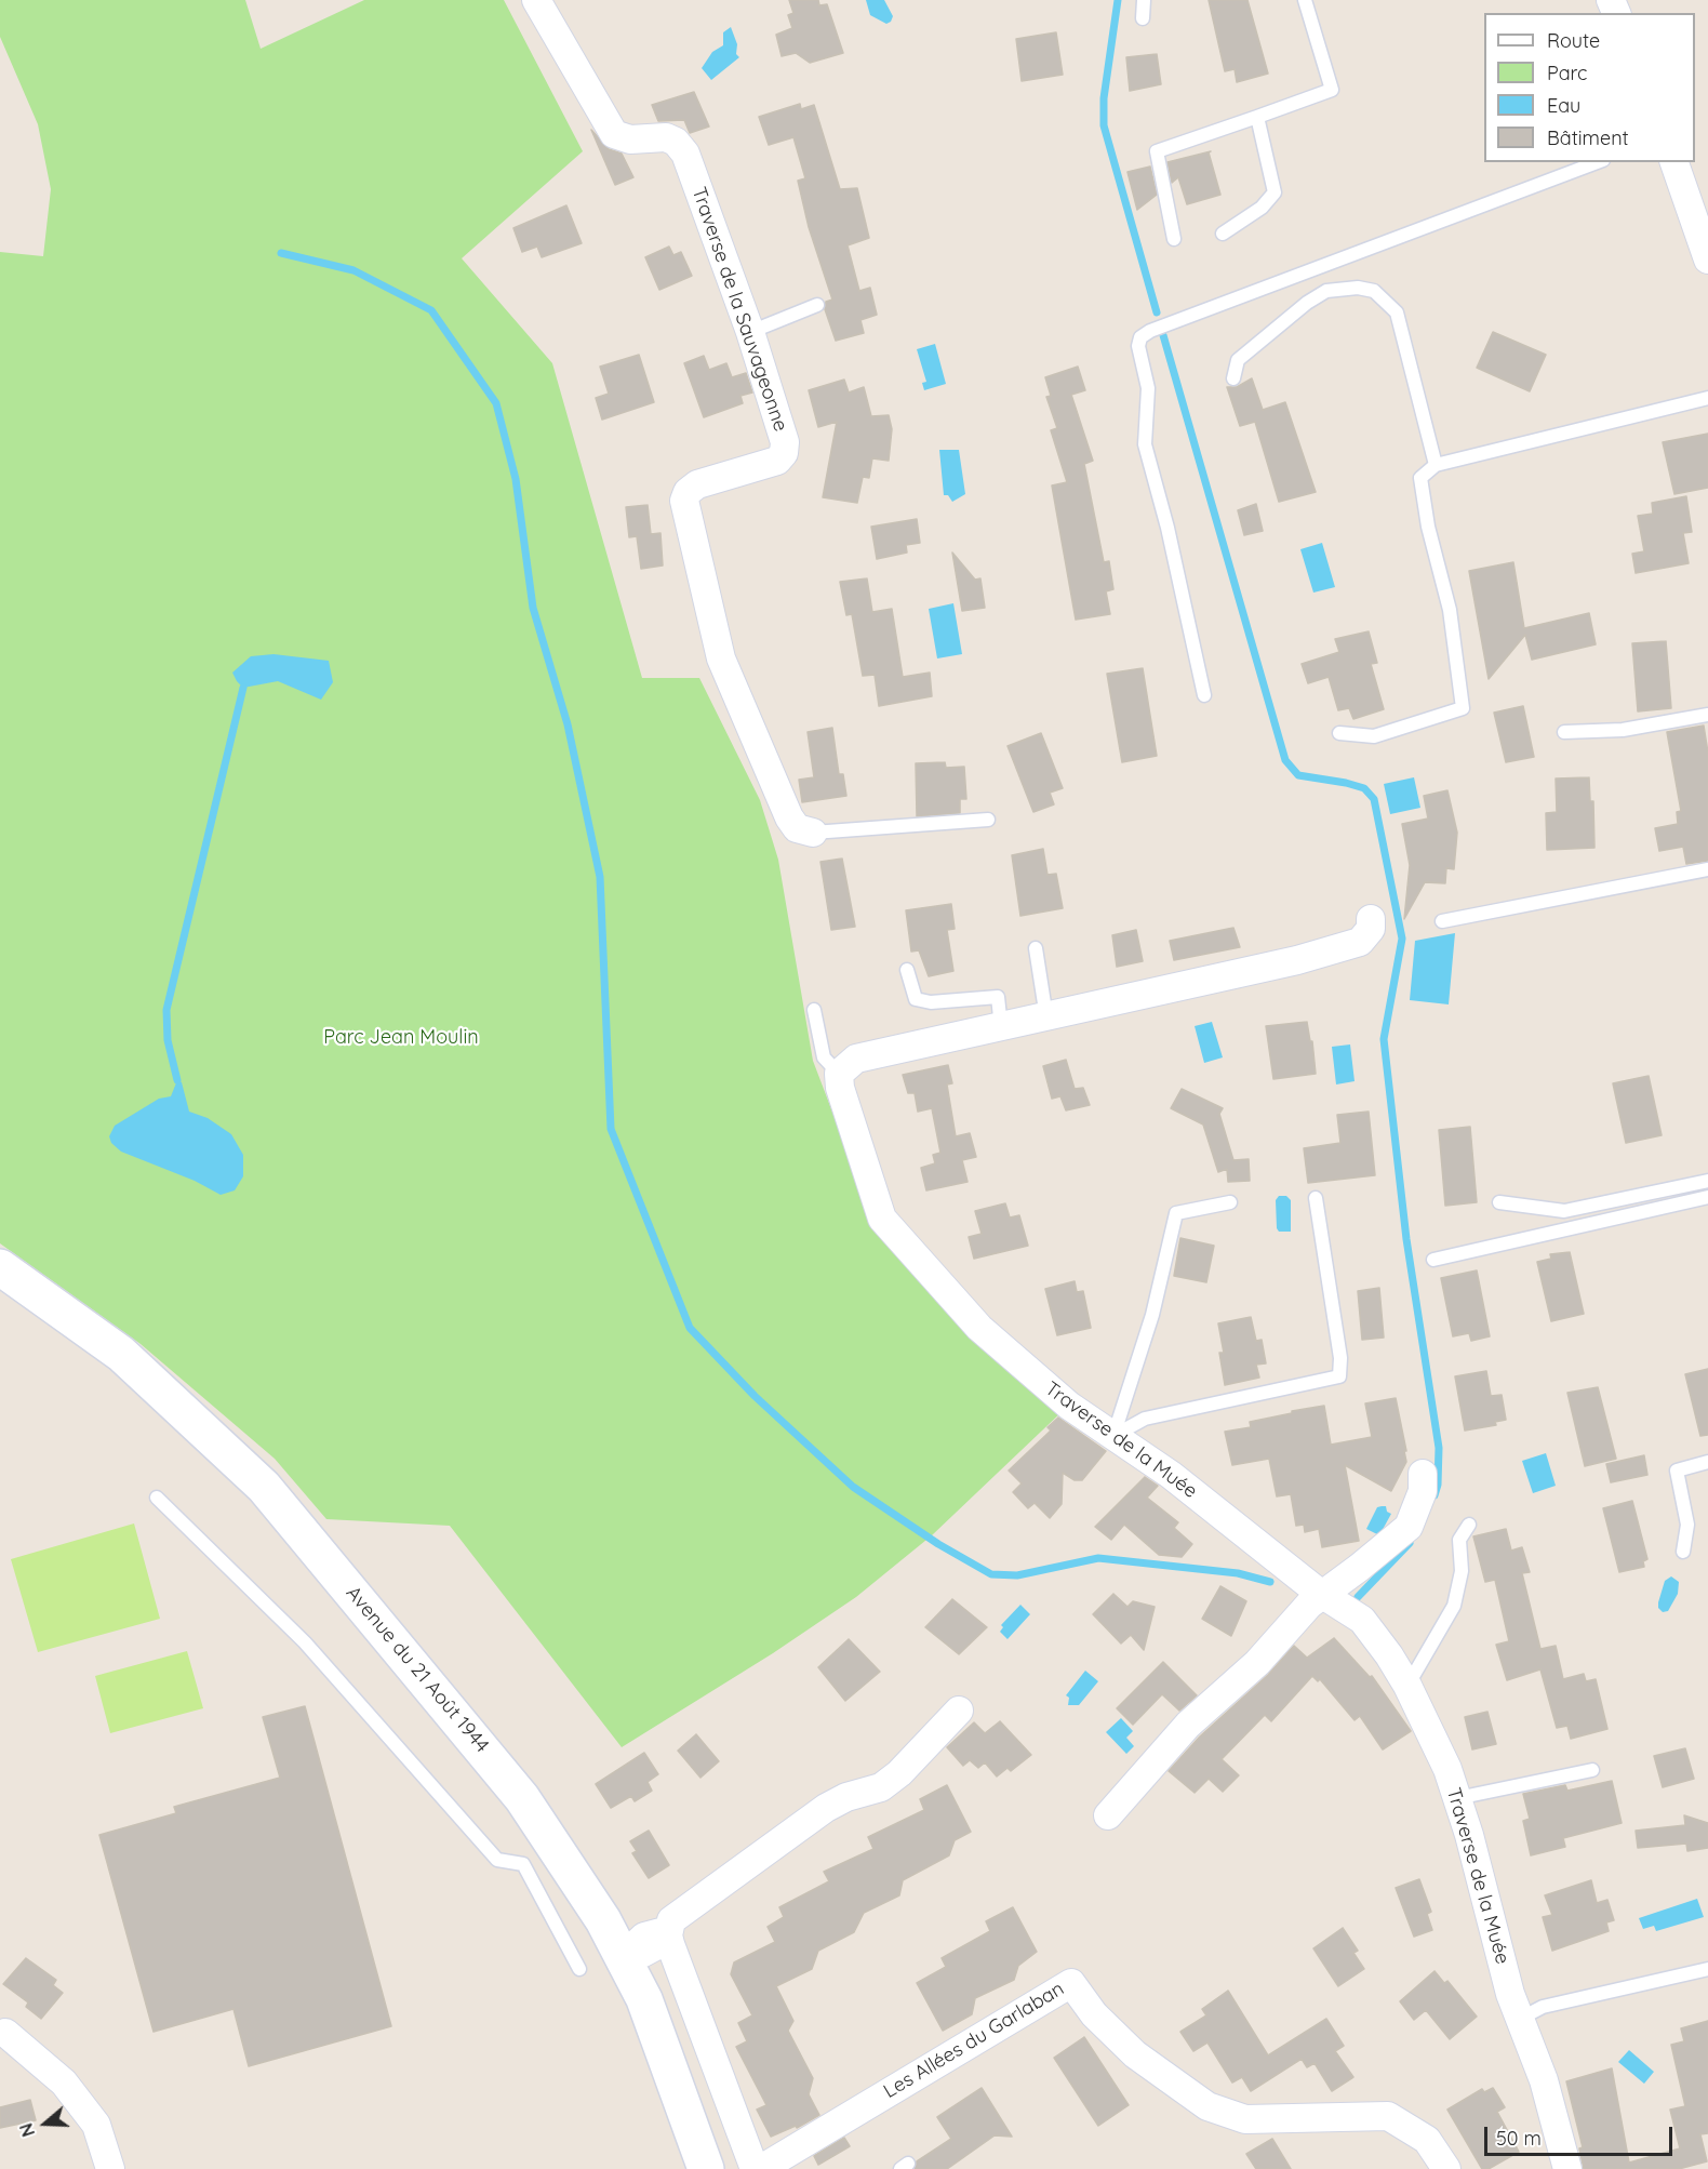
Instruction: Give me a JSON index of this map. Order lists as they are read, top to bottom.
{
  "streets": {
    "main road": ["Avenue du 21 Août 1944"],
    "street": ["Traverse de la Sauvageonne", "Traverse de la Muée", "Les Allées du Garlaban"]
  },
  "parks": ["Parc Jean Moulin"],
  "legend": [
    "Route",
    "Parc",
    "Eau",
    "Bâtiment"
  ],
  "scale_bar": "50 m",
  "north": "left"
}
